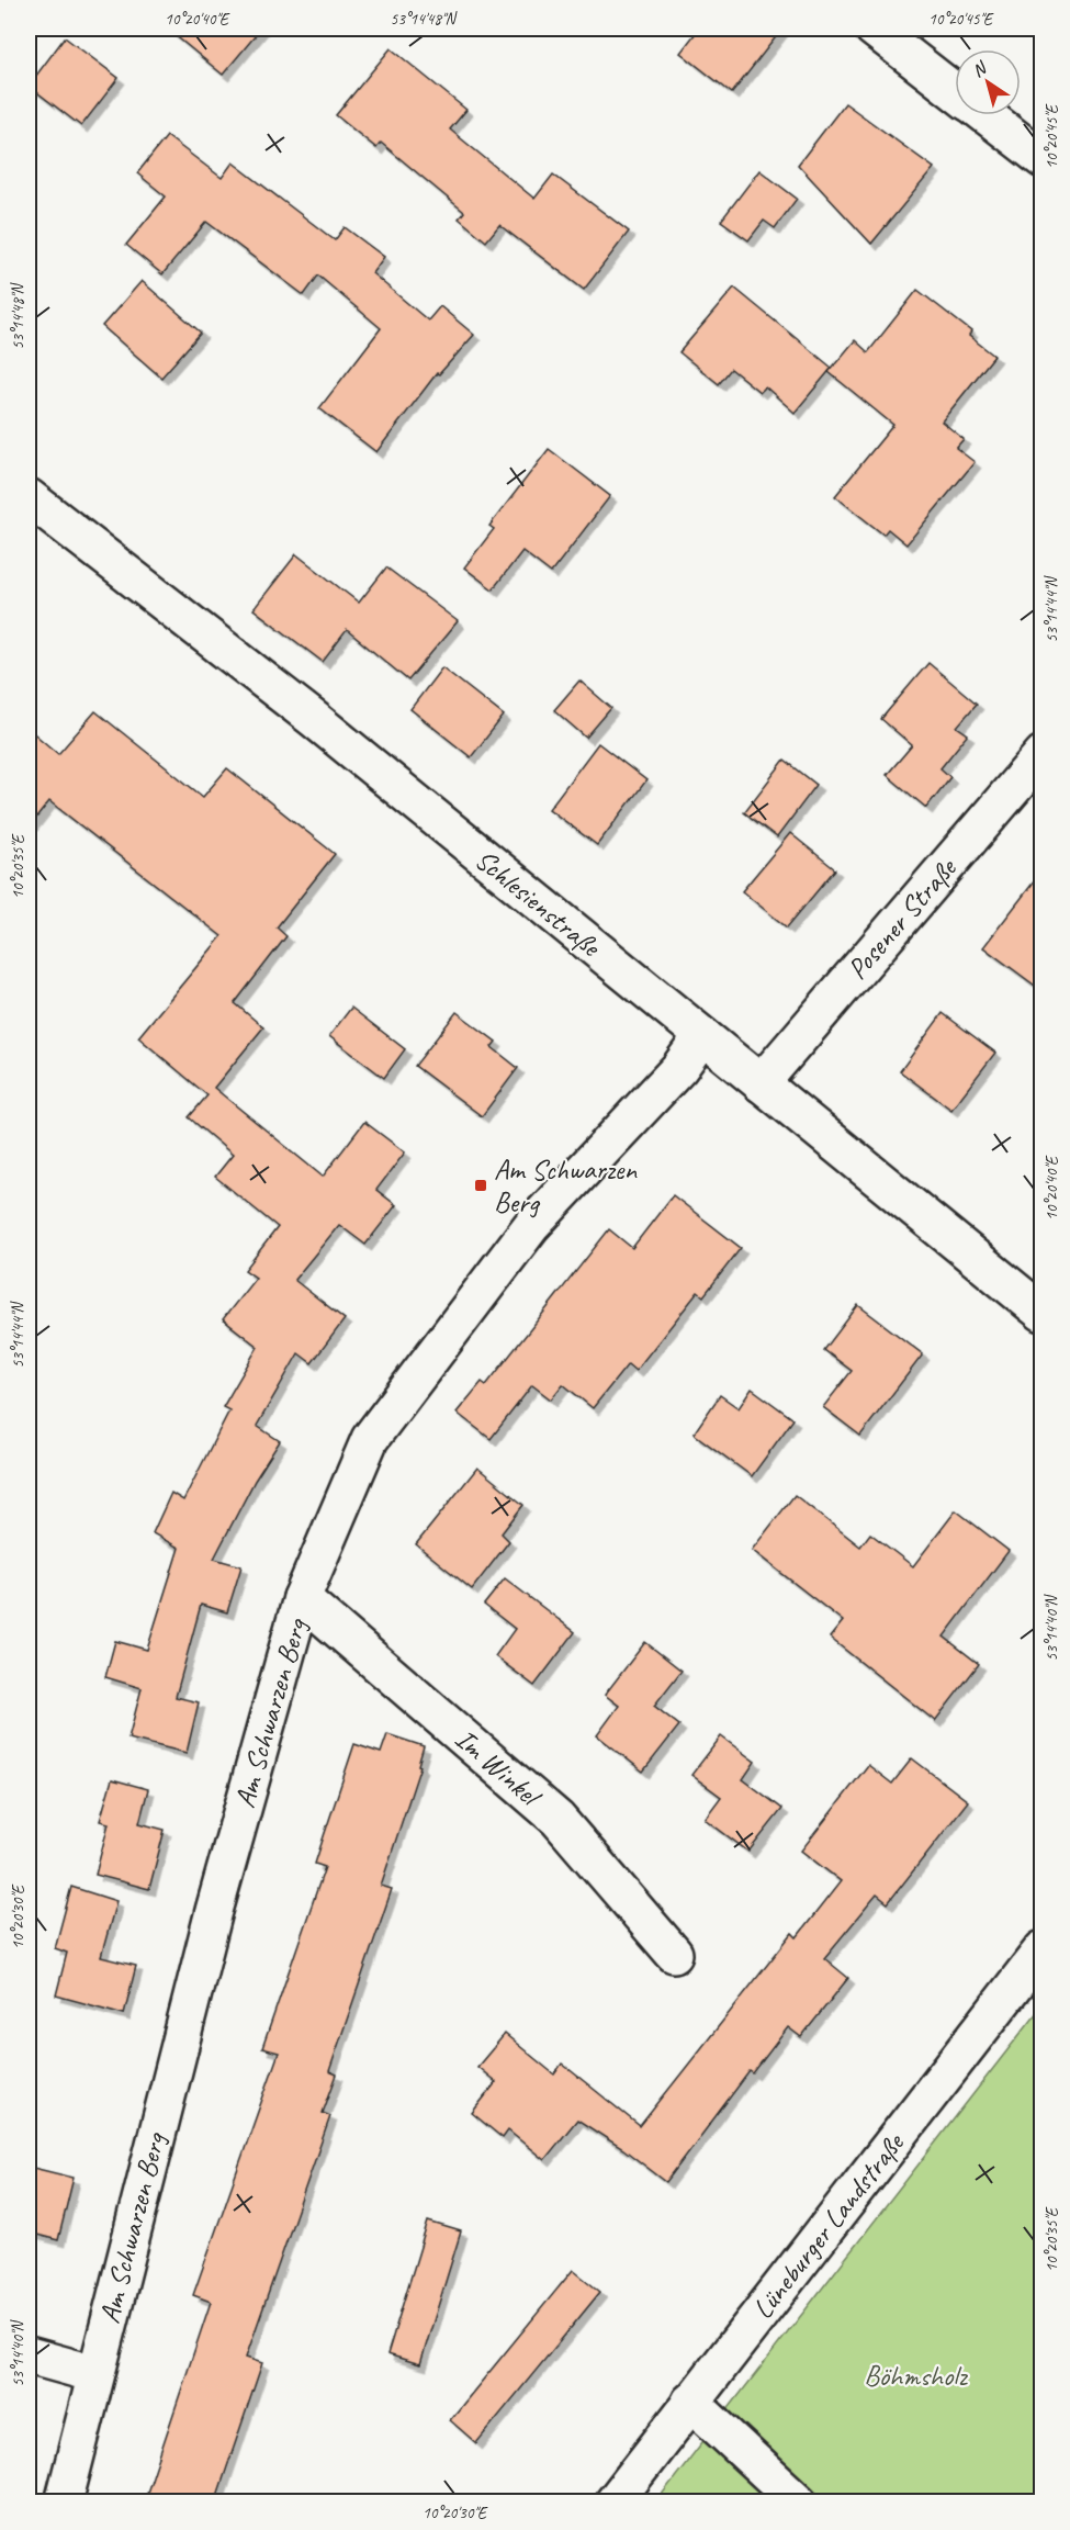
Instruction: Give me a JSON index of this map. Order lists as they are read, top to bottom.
{
  "streets": {
    "street": [
      "Schlesienstraße",
      "Posener Straße",
      "Am Schwarzen Berg",
      "Im Winkel",
      "Lüneburger Landstraße"
    ]
  },
  "crossings": [
    ["Schlesienstraße", "Posener Straße"],
    ["Schlesienstraße", "Am Schwarzen Berg"],
    ["Am Schwarzen Berg", "Im Winkel"]
  ],
  "parks": ["Böhmsholz"],
  "places": {
    "transit": ["Am Schwarzen Berg"]
  },
  "north": "top left",
  "coordinates": [
    "10°20'40\"E",
    "53°14'48\"N",
    "10°20'45\"E",
    "53°14'44\"N",
    "10°20'35\"E",
    "53°14'40\"N",
    "10°20'30\"E"
  ]
}
